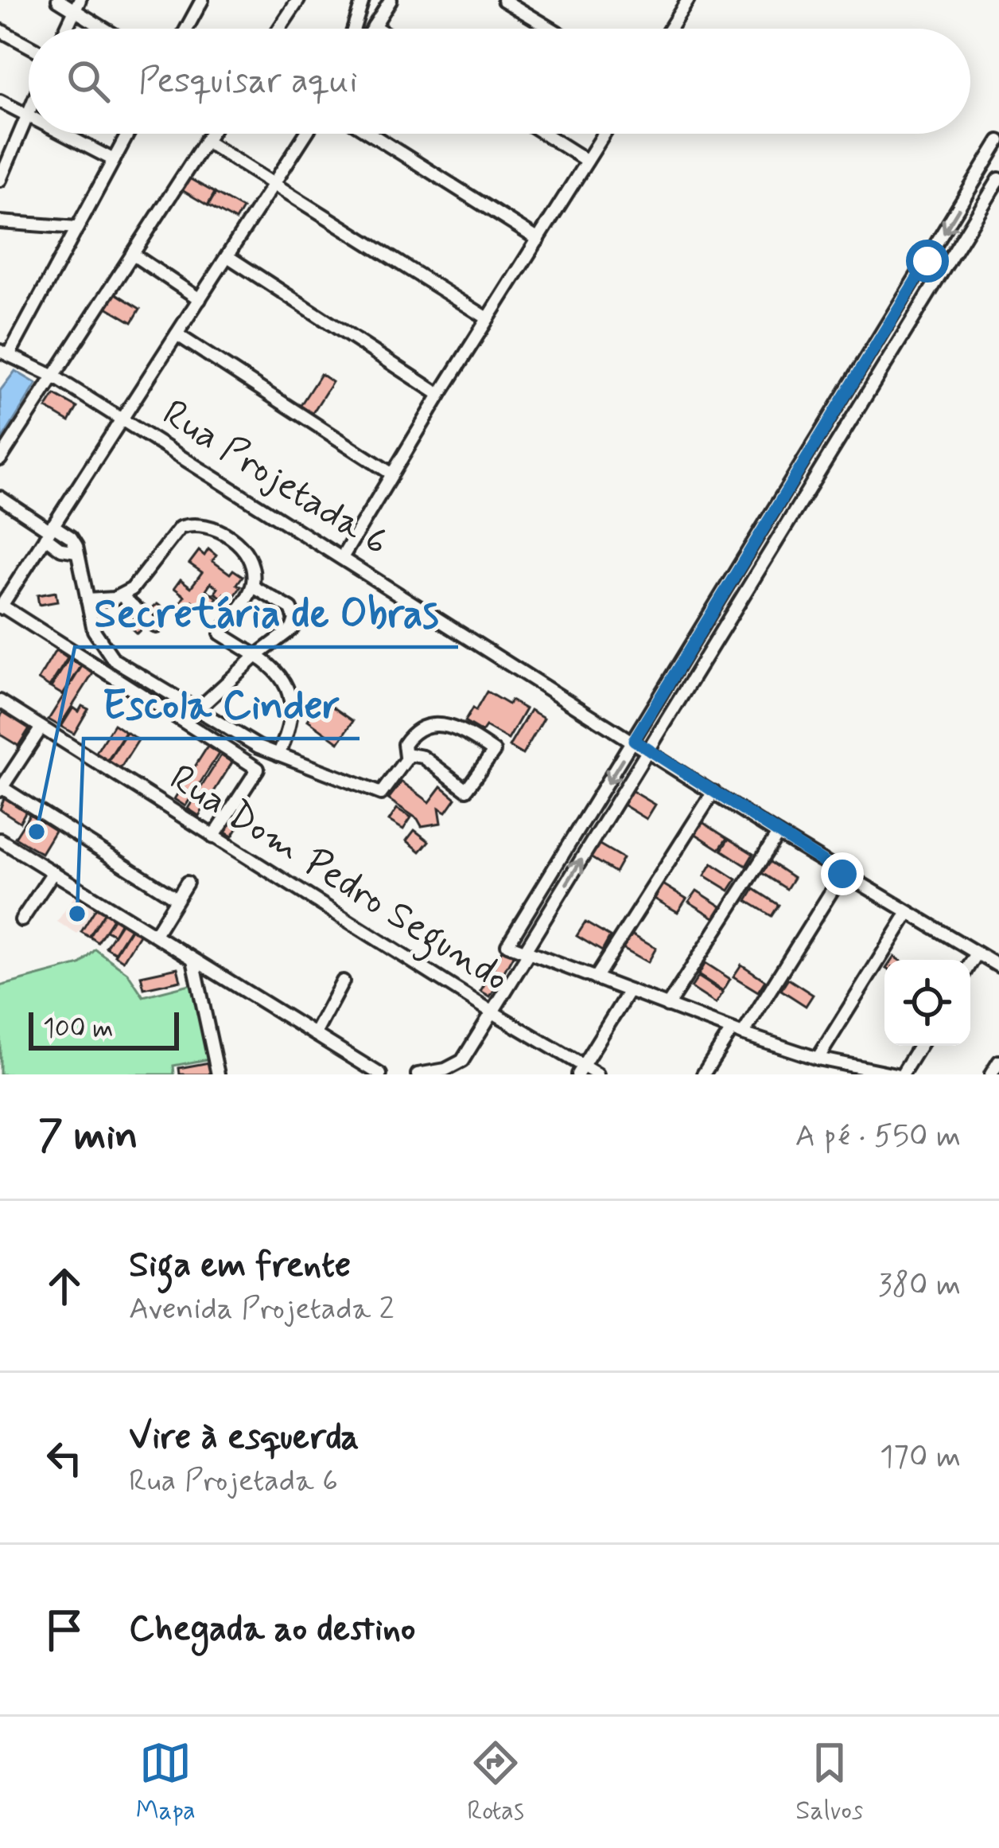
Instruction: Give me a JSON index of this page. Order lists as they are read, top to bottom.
{
  "streets": {
    "street": ["Rua Projetada 6", "Rua Dom Pedro Segundo"]
  },
  "places": ["Secretária de Obras", "Escola Cinder"],
  "scale_bar": "100 m",
  "page": {
    "search": "Pesquisar aqui",
    "scale": "100 m",
    "heading": ["7 min", "A pé · 550 m"],
    "list": [
      ["Siga em frente", "Avenida Projetada 2", "380 m"],
      ["Vire à esquerda", "Rua Projetada 6", "170 m"],
      "Chegada ao destino"
    ],
    "nav": ["Mapa", "Rotas", "Salvos"]
  }
}
